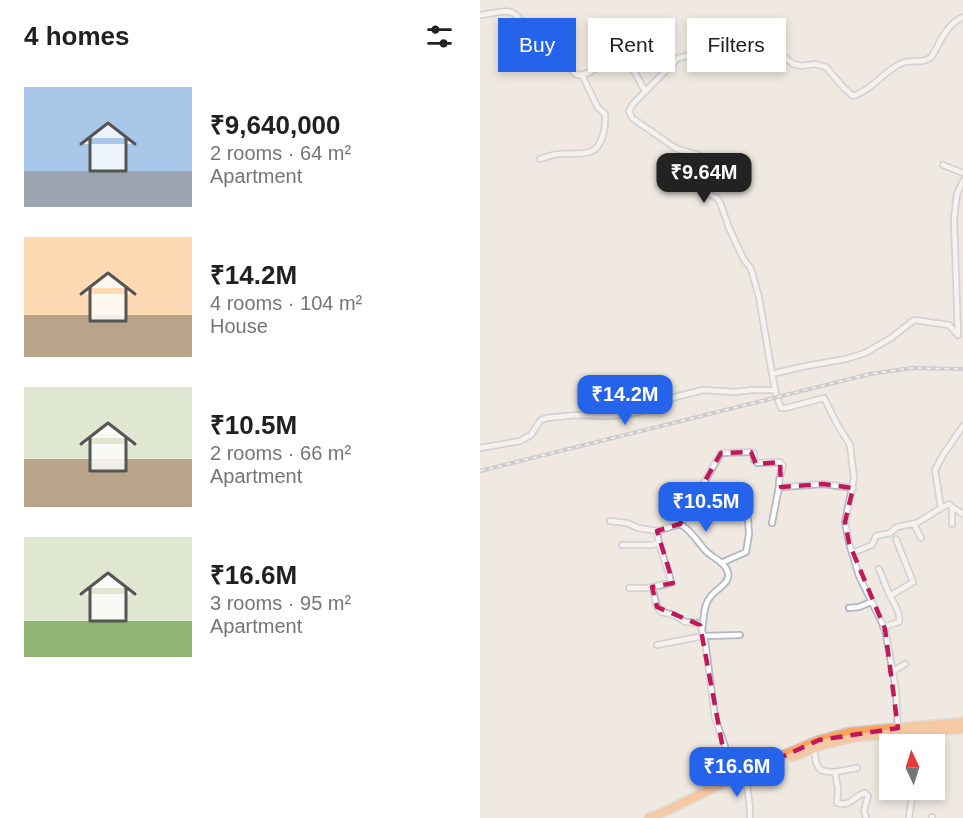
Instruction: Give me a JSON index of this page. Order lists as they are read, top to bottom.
{
  "north": "top",
  "page": {
    "heading": "4 homes",
    "chip": ["Buy", "Rent", "Filters"],
    "list": [
      {
        "name": "₹9,640,000",
        "note": "2 rooms · 64 m² · Apartment"
      },
      {
        "name": "₹14.2M",
        "note": "4 rooms · 104 m² · House"
      },
      {
        "name": "₹10.5M",
        "note": "2 rooms · 66 m² · Apartment"
      },
      {
        "name": "₹16.6M",
        "note": "3 rooms · 95 m² · Apartment"
      }
    ],
    "price": [
      "₹9.64M",
      "₹14.2M",
      "₹10.5M",
      "₹16.6M"
    ]
  }
}
